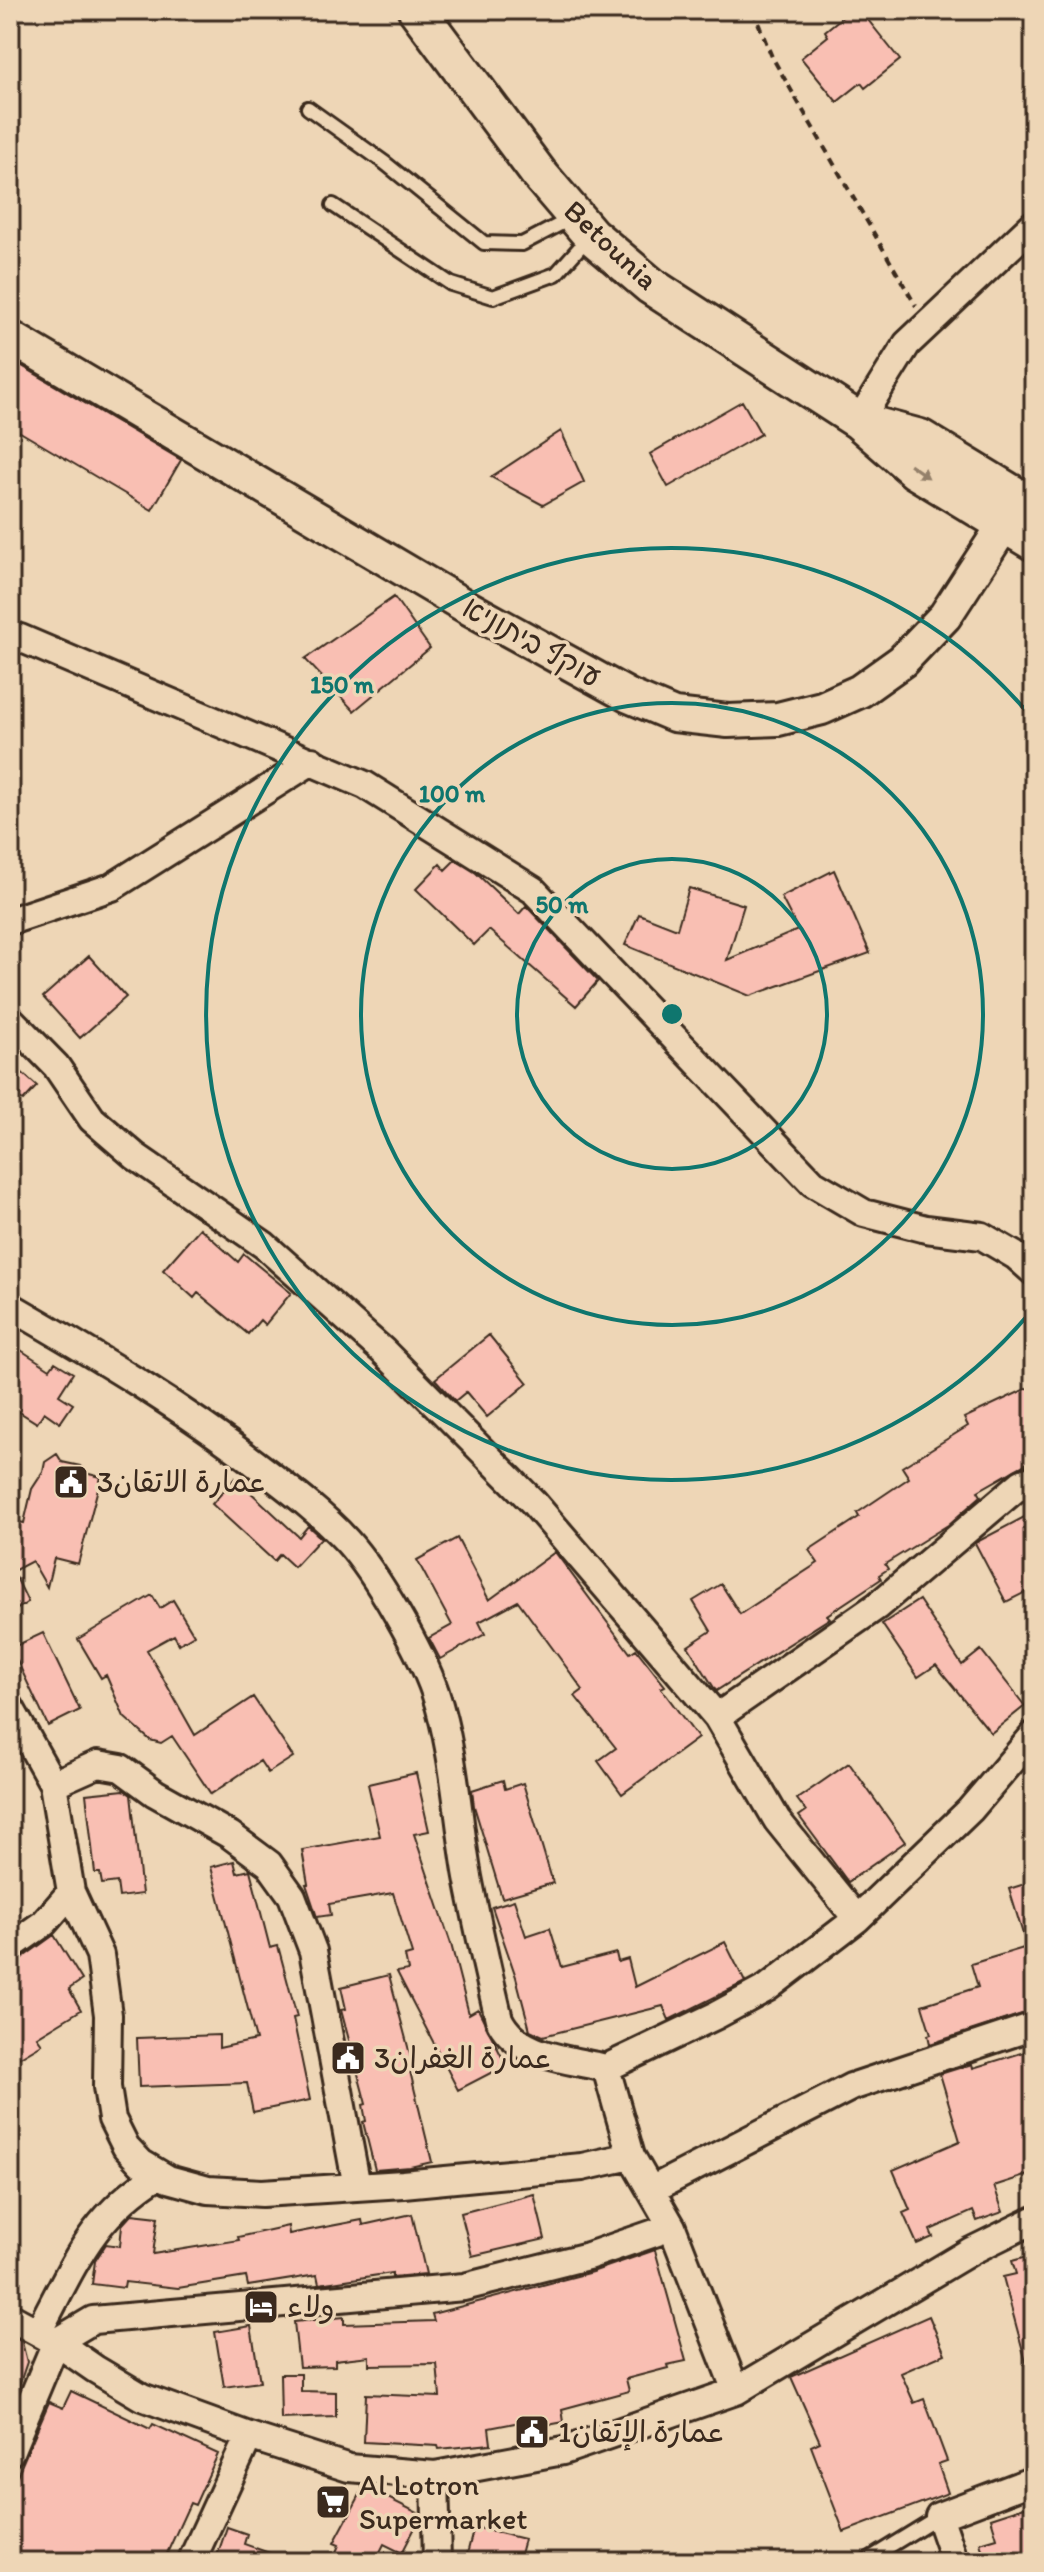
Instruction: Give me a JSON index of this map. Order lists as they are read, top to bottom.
{
  "streets": {
    "main road": ["Betounia"],
    "street": ["עוקף ביתוניא"]
  },
  "crossings": [
    ["Betounia", "עוקף ביתוניא"]
  ],
  "places": {
    "public building": ["عمارة الاتقان3", "عمارة الغفران3", "عمارة الإتقان1"],
    "hotel": ["ولاء"],
    "supermarket": ["Al Lotron Supermarket"]
  },
  "rings": ["150 m", "100 m", "50 m"]
}
